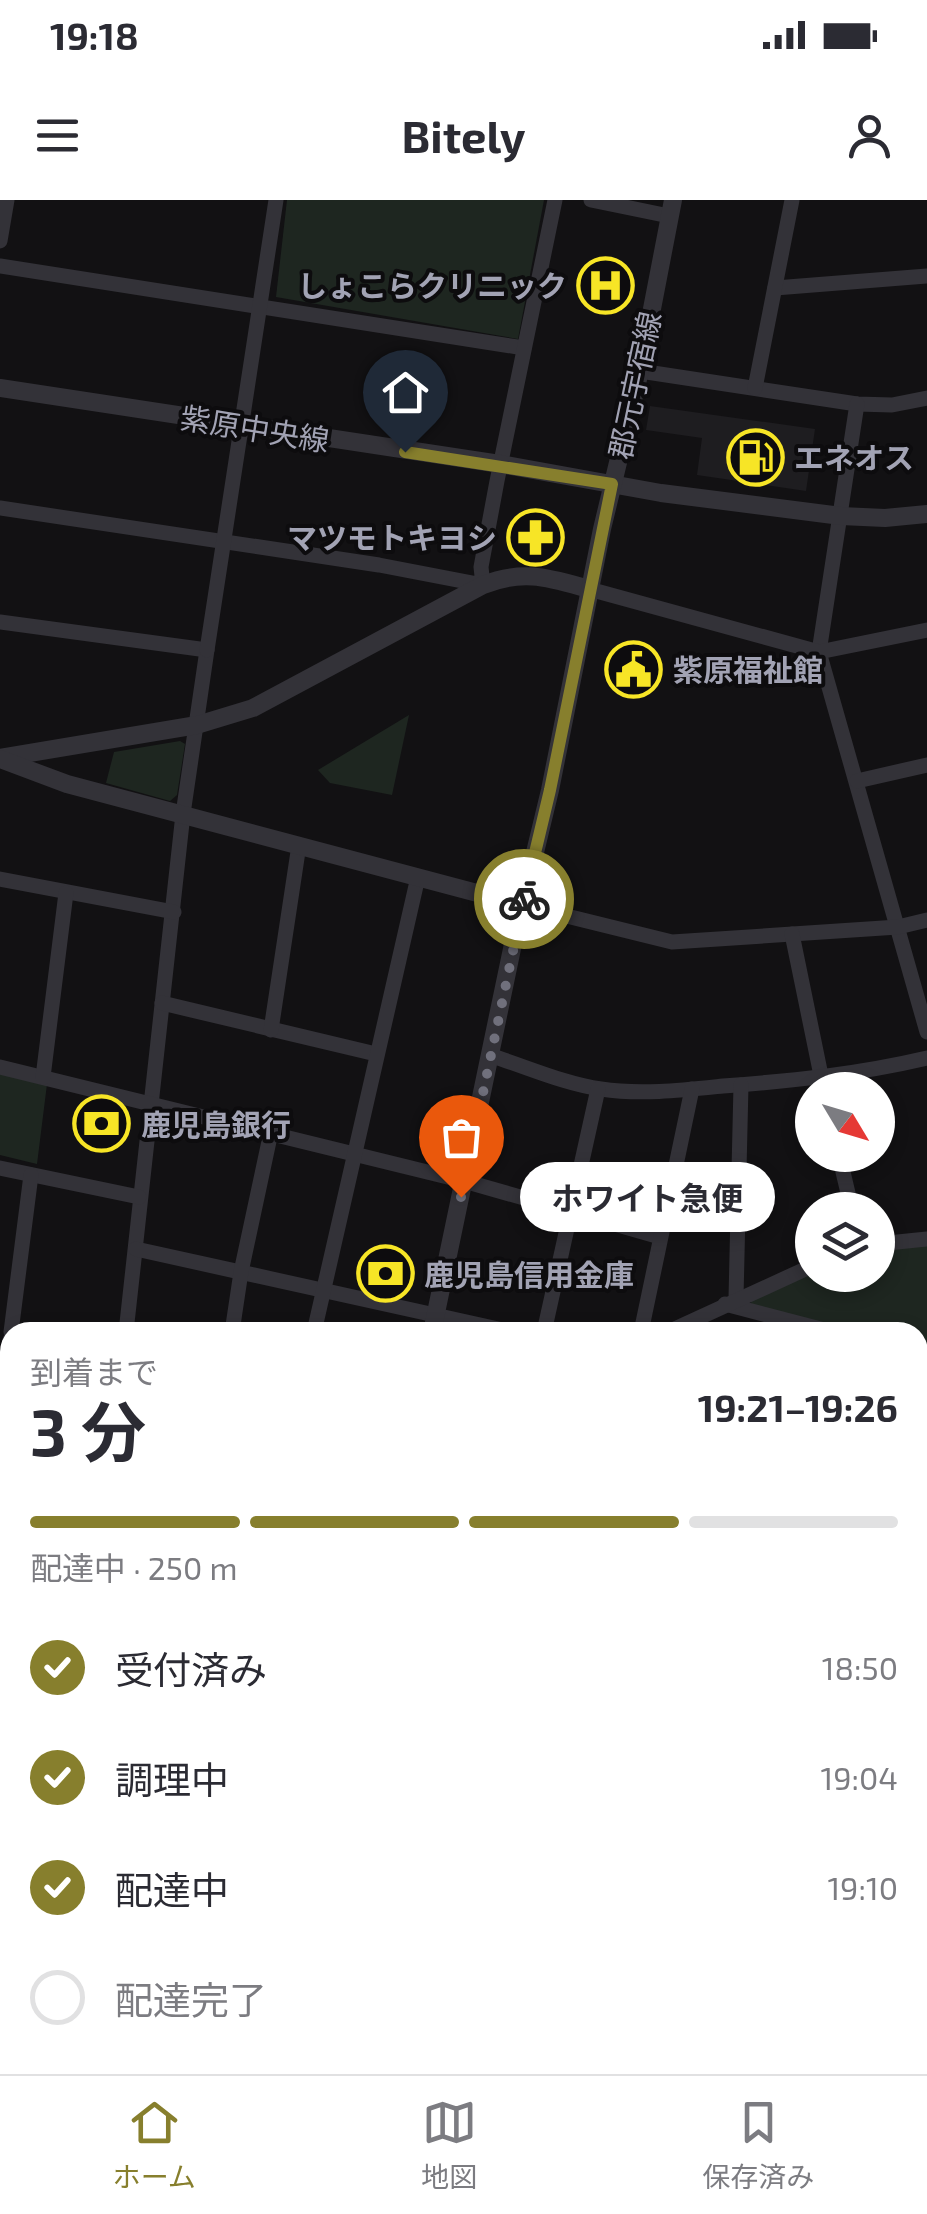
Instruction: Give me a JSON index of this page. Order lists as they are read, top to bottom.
{
  "streets": {
    "street": ["郡元宇宿線", "紫原中央線"]
  },
  "crossings": [
    ["郡元宇宿線", "紫原中央線"]
  ],
  "places": {
    "hospital": ["しょこらクリニック"],
    "fuel station": ["エネオス"],
    "pharmacy": ["マツモトキヨシ"],
    "public building": ["紫原福祉館"],
    "bank": ["鹿児島銀行", "鹿児島信用金庫"],
    "other": ["ホワイト急便"]
  },
  "north": "bottom right",
  "page": {
    "status": "19:18",
    "header": "Bitely",
    "bubble": "ホワイト急便",
    "heading": ["3 分", "到着まで", "19:21–19:26"],
    "bar": "配達中 · 250 m",
    "list": [
      ["受付済み", "18:50"],
      ["調理中", "19:04"],
      ["配達中", "19:10"],
      "配達完了"
    ],
    "tabs": ["ホーム", "地図", "保存済み"]
  }
}
